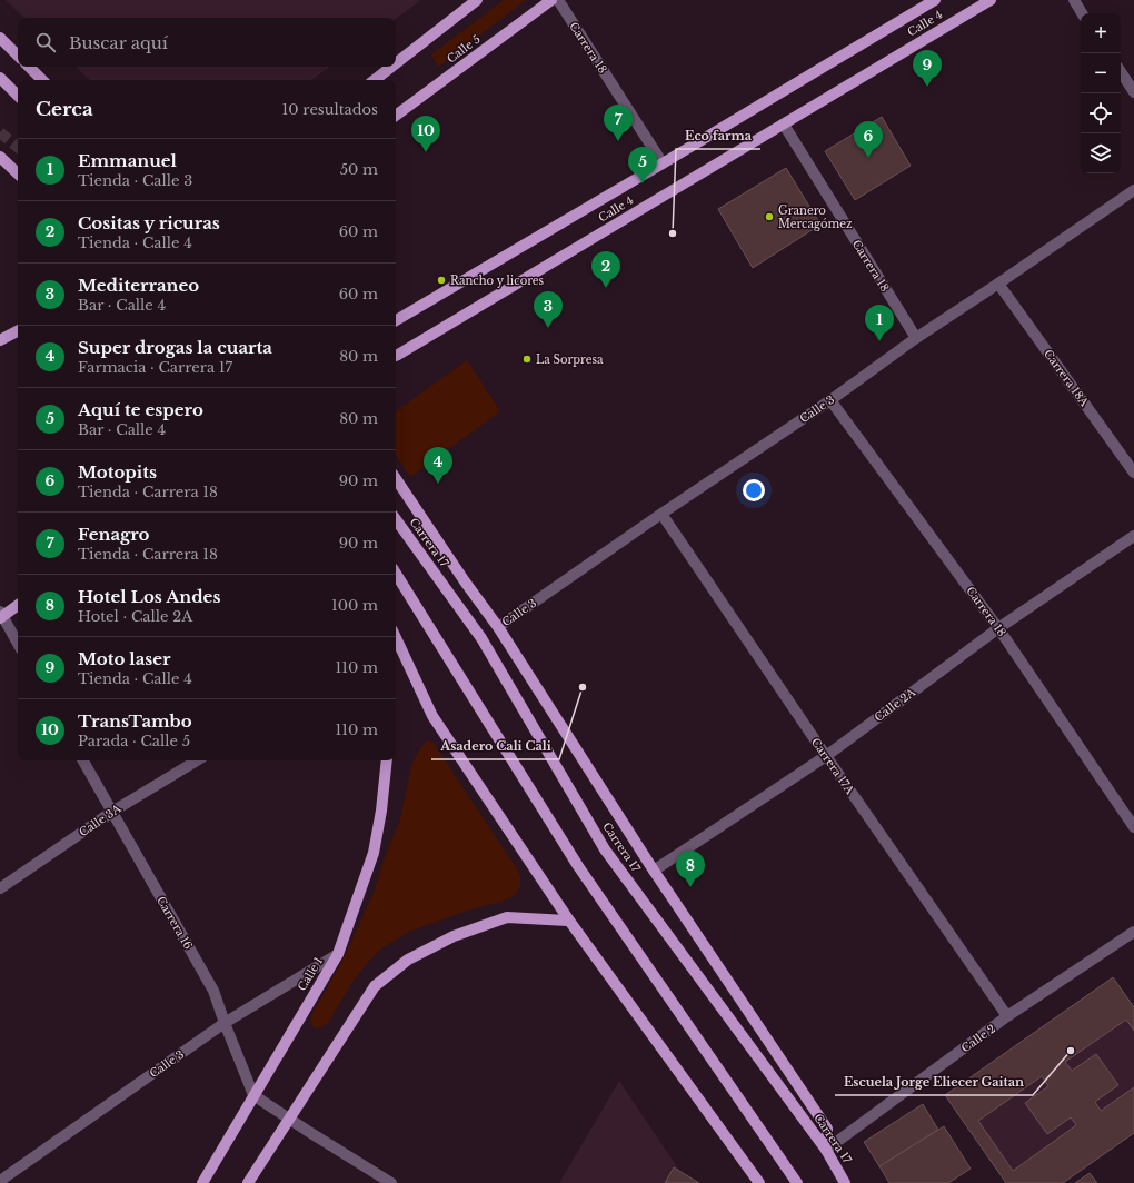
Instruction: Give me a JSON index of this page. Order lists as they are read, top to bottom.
{
  "streets": {
    "main road": [
      "Calle 4",
      "Calle 5",
      "Carrera 17",
      "Calle 1"
    ],
    "street": [
      "Carrera 18",
      "Carrera 18A",
      "Calle 3",
      "Calle 2A",
      "Carrera 17A",
      "Calle 3A",
      "Carrera 16",
      "Calle 2"
    ]
  },
  "crossings": [
    ["Calle 4", "Carrera 18"],
    ["Carrera 18", "Calle 3"],
    ["Carrera 18", "Calle 2A"],
    ["Carrera 18A", "Calle 3"],
    ["Calle 3", "Carrera 17A"],
    ["Calle 3", "Carrera 16"],
    ["Calle 3", "Calle 1"],
    ["Carrera 17", "Calle 2"],
    ["Calle 2A", "Carrera 17A"],
    ["Carrera 17A", "Calle 2"],
    ["Calle 3A", "Carrera 16"],
    ["Carrera 16", "Calle 1"]
  ],
  "places": [
    "Granero Mercagómez",
    "Eco farma",
    "Rancho y licores",
    "La Sorpresa",
    "Asadero Cali Cali",
    "Escuela Jorge Eliecer Gaitan"
  ],
  "page": {
    "map_buttons": ["+", "−"],
    "search": "Buscar aquí",
    "pins": [
      "9",
      "7",
      "10",
      "6",
      "5",
      "2",
      "3",
      "1",
      "4",
      "8"
    ],
    "heading": ["Cerca", "10 resultados"],
    "list": [
      {
        "mark": "1",
        "name": "Emmanuel",
        "note": "Tienda · Calle 3",
        "value": "50 m"
      },
      {
        "mark": "2",
        "name": "Cositas y ricuras",
        "note": "Tienda · Calle 4",
        "value": "60 m"
      },
      {
        "mark": "3",
        "name": "Mediterraneo",
        "note": "Bar · Calle 4",
        "value": "60 m"
      },
      {
        "mark": "4",
        "name": "Super drogas la cuarta",
        "note": "Farmacia · Carrera 17",
        "value": "80 m"
      },
      {
        "mark": "5",
        "name": "Aquí te espero",
        "note": "Bar · Calle 4",
        "value": "80 m"
      },
      {
        "mark": "6",
        "name": "Motopits",
        "note": "Tienda · Carrera 18",
        "value": "90 m"
      },
      {
        "mark": "7",
        "name": "Fenagro",
        "note": "Tienda · Carrera 18",
        "value": "90 m"
      },
      {
        "mark": "8",
        "name": "Hotel Los Andes",
        "note": "Hotel · Calle 2A",
        "value": "100 m"
      },
      {
        "mark": "9",
        "name": "Moto laser",
        "note": "Tienda · Calle 4",
        "value": "110 m"
      },
      {
        "mark": "10",
        "name": "TransTambo",
        "note": "Parada · Calle 5",
        "value": "110 m"
      }
    ]
  }
}
